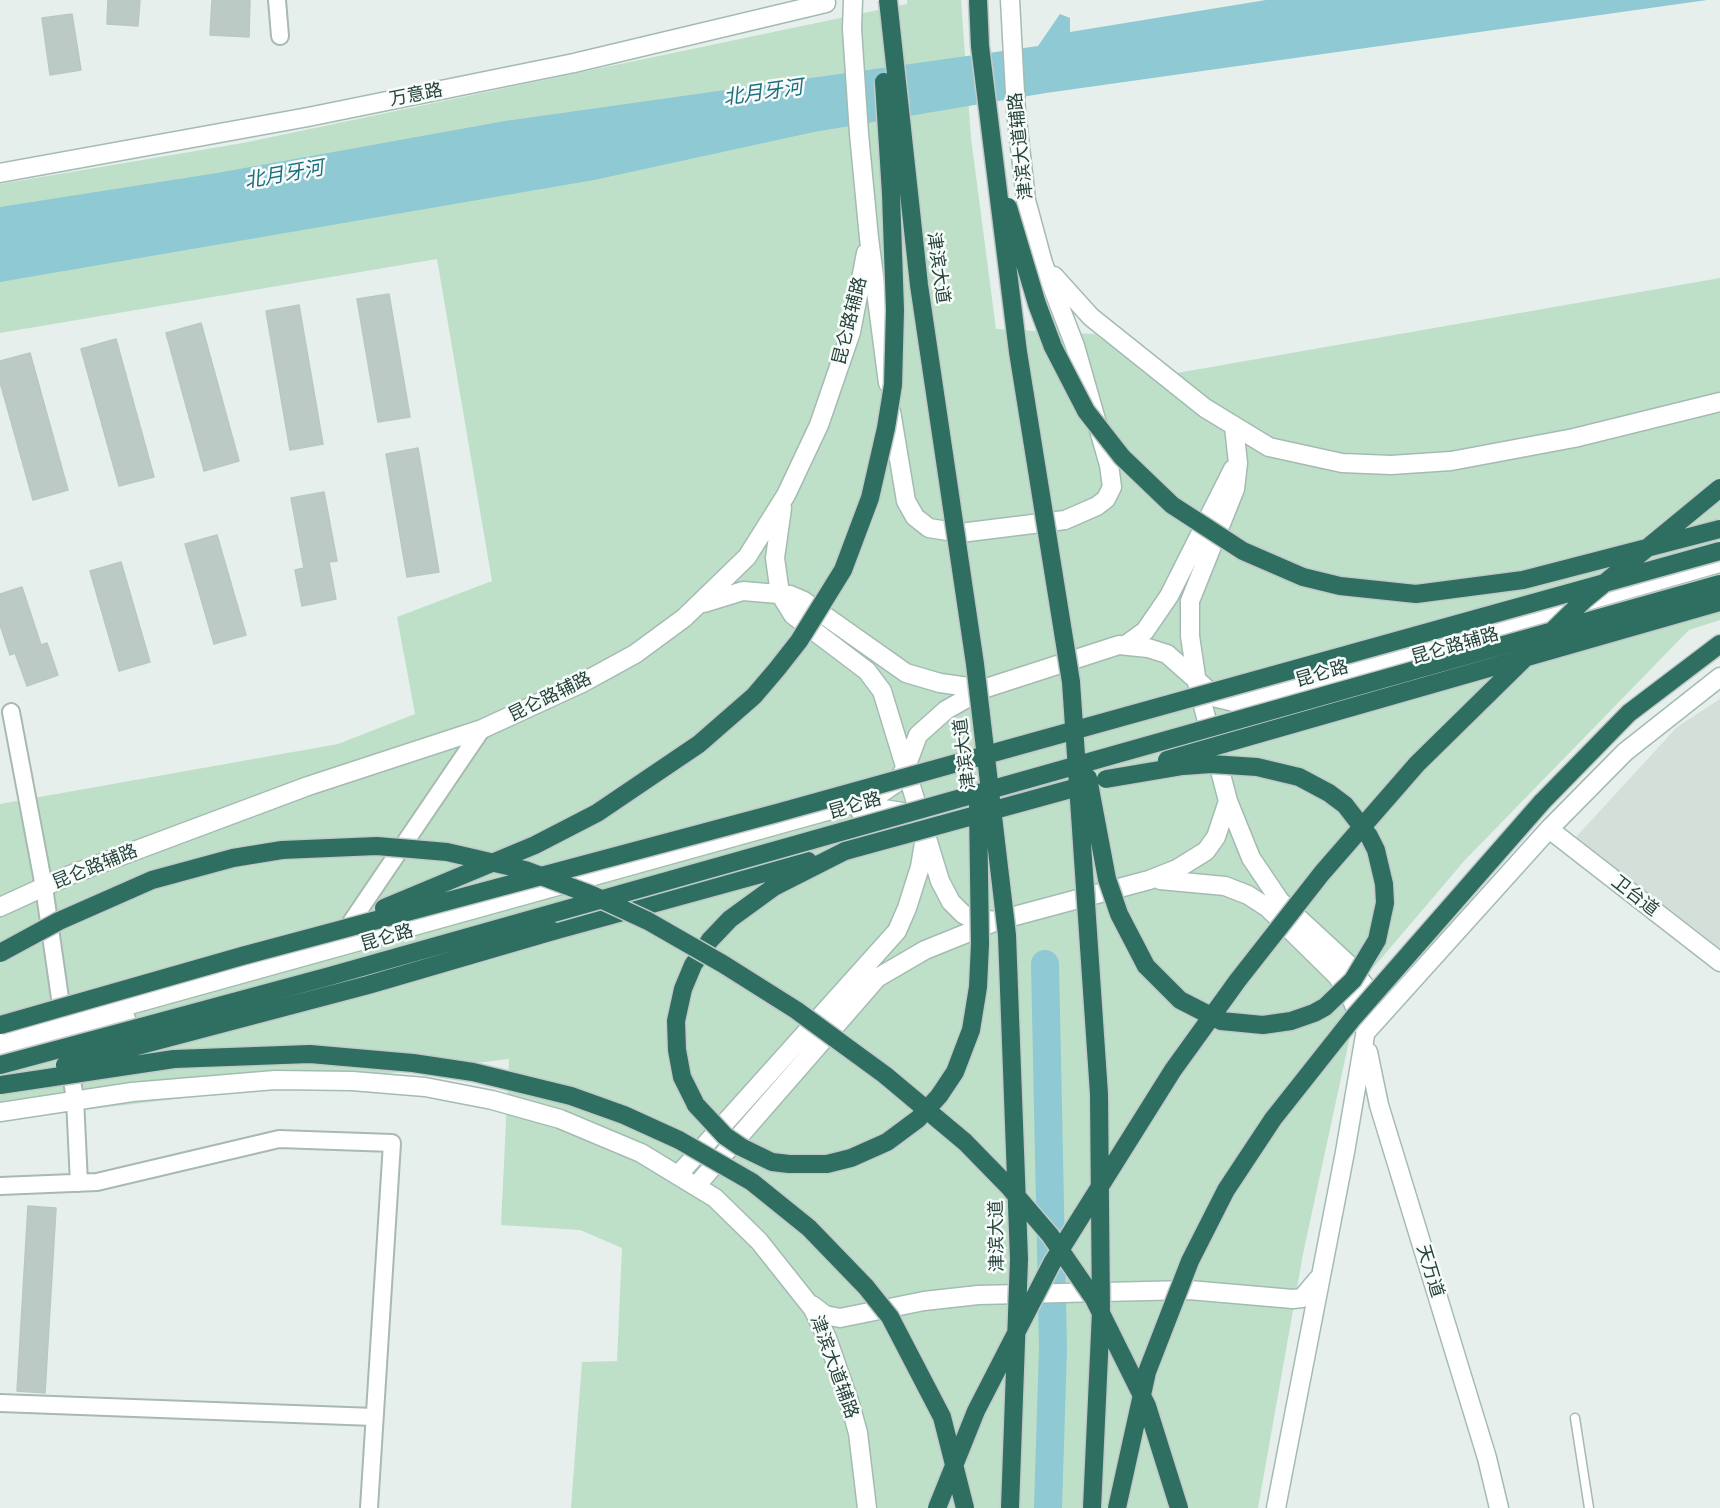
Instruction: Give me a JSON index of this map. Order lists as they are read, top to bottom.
{
  "streets": {
    "highway": ["津滨大道", "昆仑路"],
    "main road": [
      "万意路",
      "津滨大道辅路",
      "昆仑路辅路",
      "卫台道",
      "天万道"
    ]
  },
  "crossings": [
    ["津滨大道辅路", "昆仑路辅路"]
  ],
  "water": ["北月牙河"]
}
